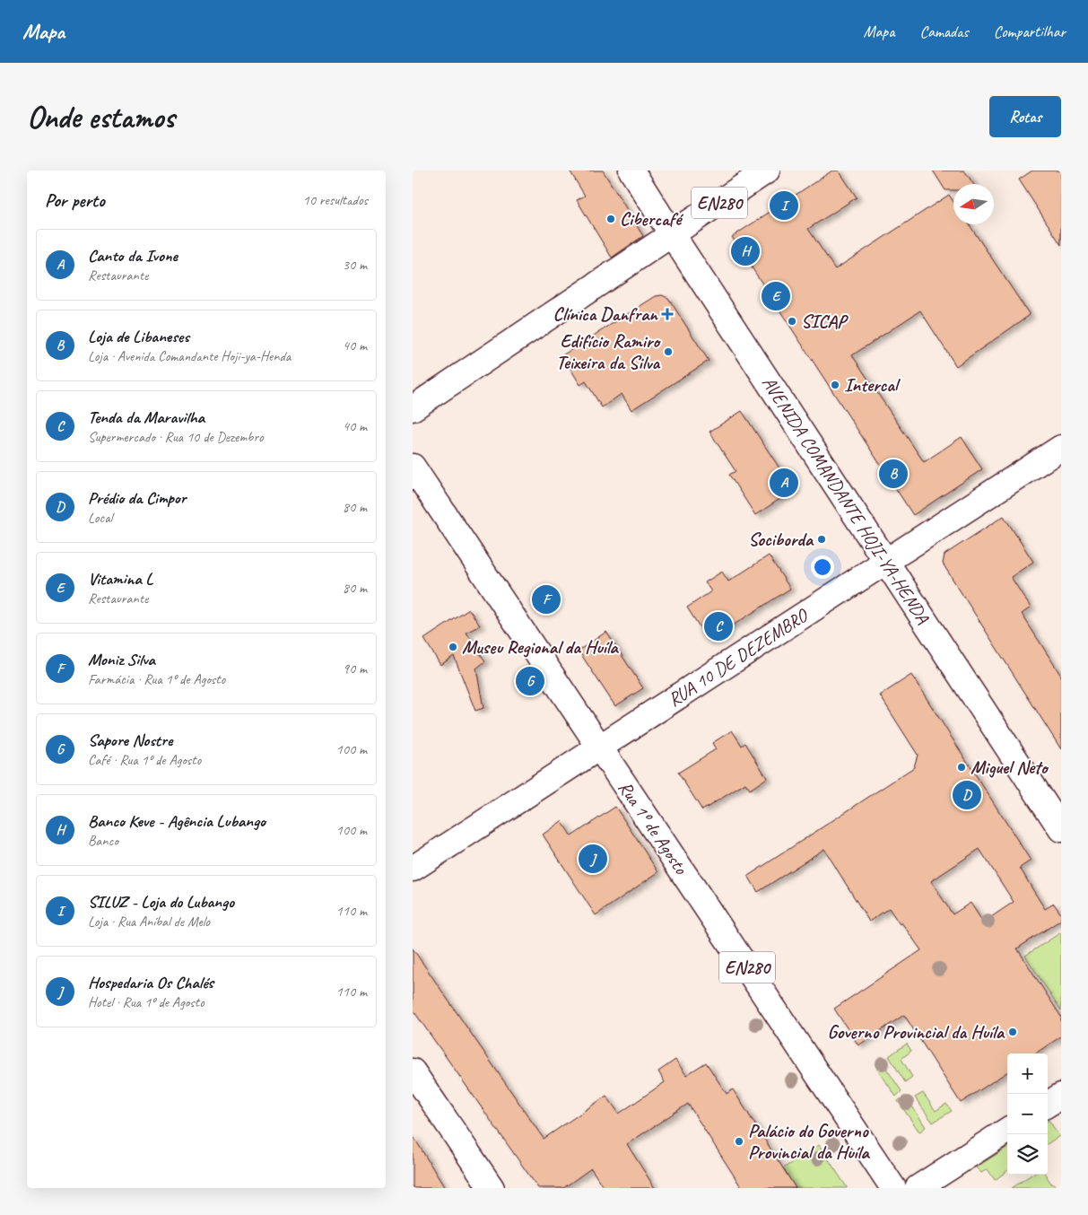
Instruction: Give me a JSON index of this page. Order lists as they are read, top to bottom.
{
  "streets": {
    "street": [
      "EN280",
      "AVENIDA COMANDANTE HOJI-YA-HENDA",
      "RUA 10 DE DEZEMBRO",
      "Rua 1º de Agosto"
    ]
  },
  "crossings": [
    ["EN280", "AVENIDA COMANDANTE HOJI-YA-HENDA"],
    ["AVENIDA COMANDANTE HOJI-YA-HENDA", "RUA 10 DE DEZEMBRO"],
    ["RUA 10 DE DEZEMBRO", "Rua 1º de Agosto"]
  ],
  "places": {
    "other": [
      "Cibercafé",
      "SICAP",
      "Edifício Ramiro Teixeira da Silva",
      "Intercal",
      "Sociborda",
      "Museu Regional da Huíla",
      "Miguel Neto",
      "Governo Provincial da Huíla",
      "Palácio do Governo Provincial da Huíla"
    ],
    "health": ["Clínica Danfran"]
  },
  "north": "left",
  "page": {
    "header": "Mapa",
    "nav": ["Mapa", "Camadas", "Compartilhar"],
    "buttons": "Rotas",
    "title": "Onde estamos",
    "heading": ["Por perto", "10 resultados"],
    "pins": [
      "I",
      "H",
      "E",
      "B",
      "A",
      "F",
      "C",
      "G",
      "D",
      "J"
    ],
    "list": [
      {
        "mark": "A",
        "name": "Canto da Ivone",
        "note": "Restaurante",
        "value": "30 m"
      },
      {
        "mark": "B",
        "name": "Loja de Libaneses",
        "note": "Loja · Avenida Comandante Hoji-ya-Henda",
        "value": "40 m"
      },
      {
        "mark": "C",
        "name": "Tenda da Maravilha",
        "note": "Supermercado · Rua 10 de Dezembro",
        "value": "40 m"
      },
      {
        "mark": "D",
        "name": "Prédio da Cimpor",
        "note": "Local",
        "value": "80 m"
      },
      {
        "mark": "E",
        "name": "Vitamina L",
        "note": "Restaurante",
        "value": "80 m"
      },
      {
        "mark": "F",
        "name": "Moniz Silva",
        "note": "Farmácia · Rua 1º de Agosto",
        "value": "90 m"
      },
      {
        "mark": "G",
        "name": "Sapore Nostre",
        "note": "Café · Rua 1º de Agosto",
        "value": "100 m"
      },
      {
        "mark": "H",
        "name": "Banco Keve - Agência Lubango",
        "note": "Banco",
        "value": "100 m"
      },
      {
        "mark": "I",
        "name": "SILUZ - Loja do Lubango",
        "note": "Loja · Rua Aníbal de Melo",
        "value": "110 m"
      },
      {
        "mark": "J",
        "name": "Hospedaria Os Chalés",
        "note": "Hotel · Rua 1º de Agosto",
        "value": "110 m"
      }
    ],
    "map_buttons": ["+", "−"]
  }
}
